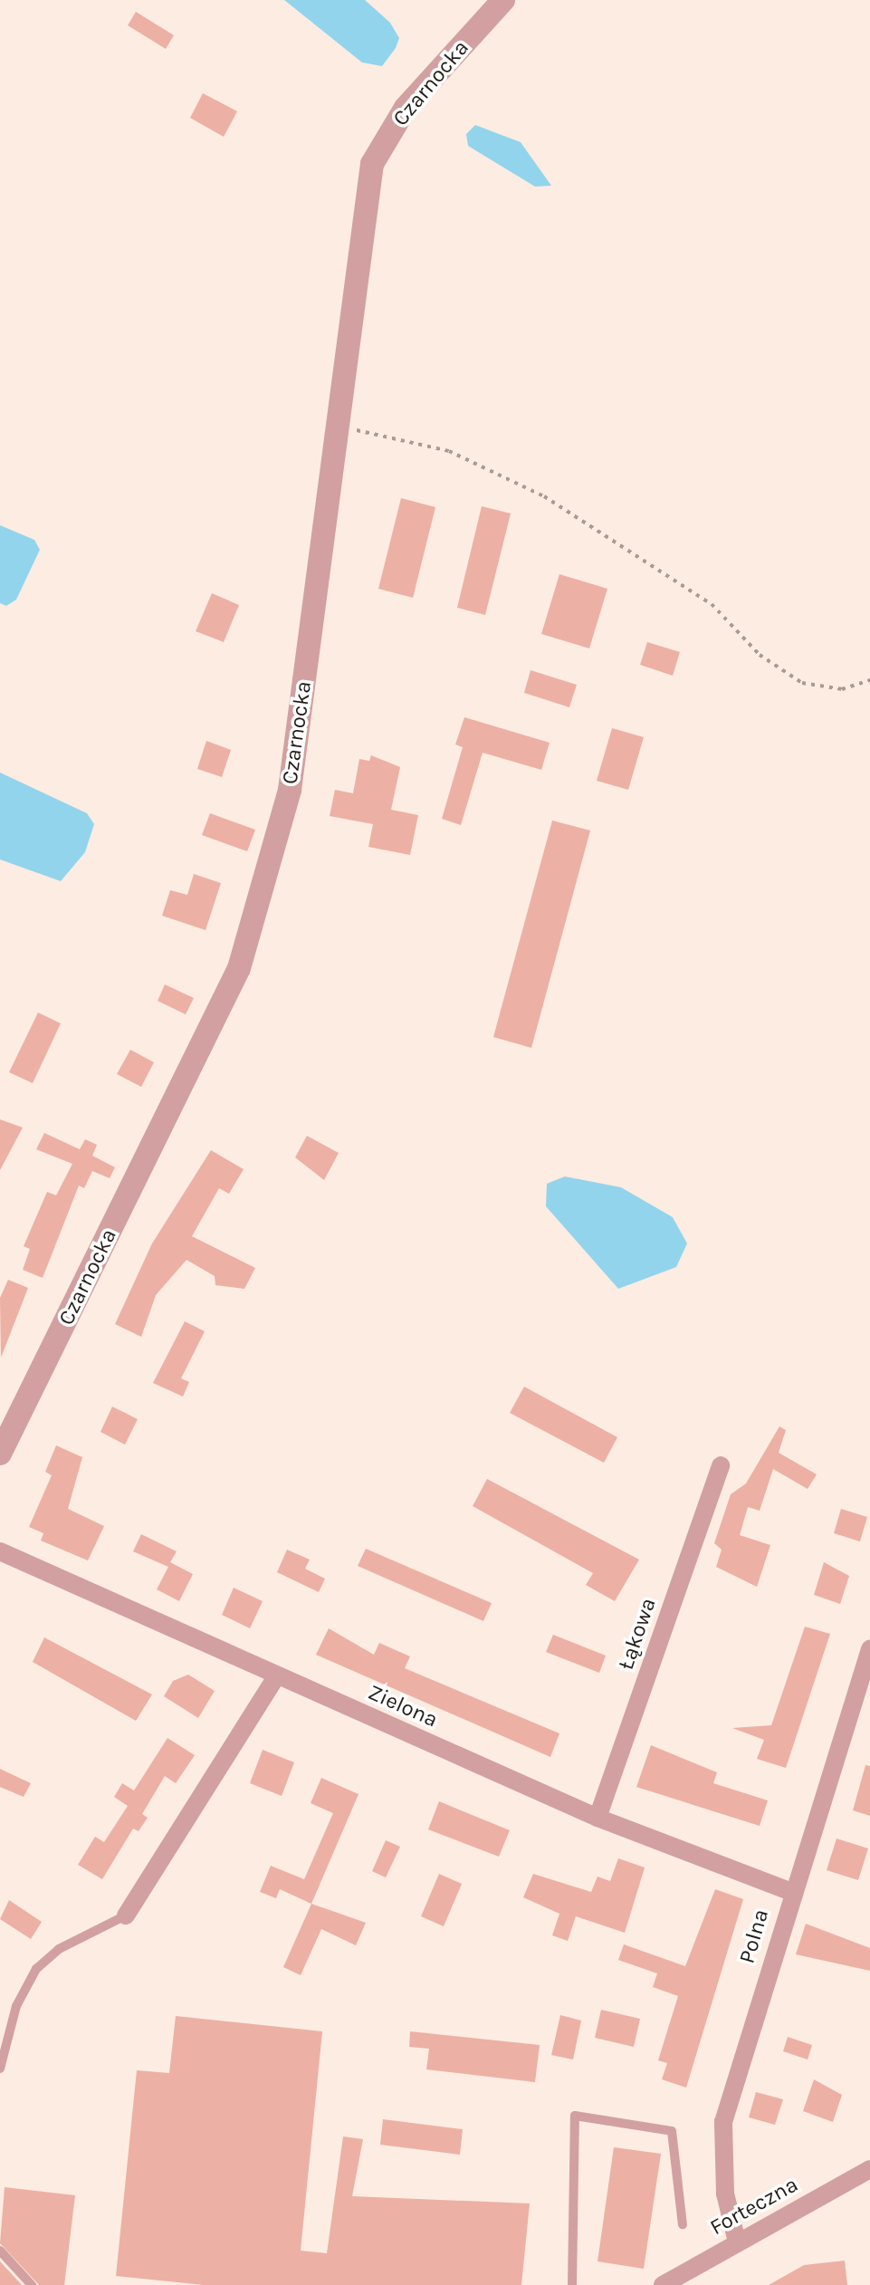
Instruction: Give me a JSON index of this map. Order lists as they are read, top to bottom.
{
  "streets": {
    "street": [
      "Czarnocka",
      "Łąkowa",
      "Zielona",
      "Polna",
      "Forteczna"
    ]
  },
  "crossings": [
    ["Łąkowa", "Zielona"],
    ["Zielona", "Polna"],
    ["Polna", "Forteczna"]
  ]
}
